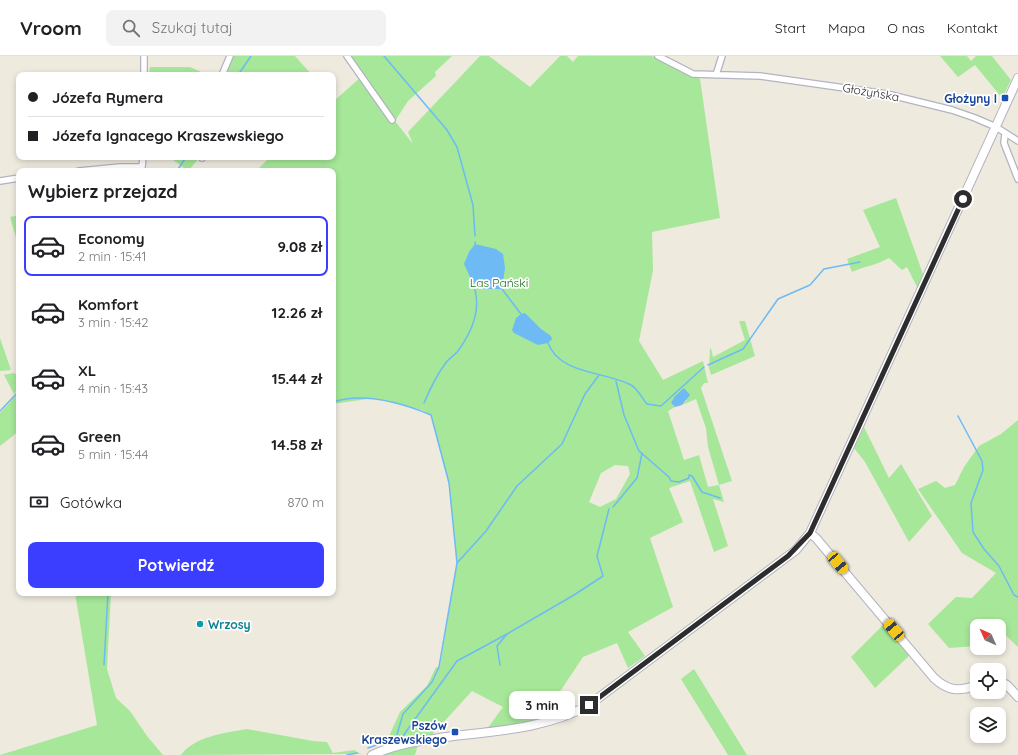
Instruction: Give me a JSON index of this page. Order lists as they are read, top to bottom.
{
  "streets": {
    "street": ["Głożyńska"]
  },
  "parks": ["Las Pański"],
  "places": {
    "transit": ["Głożyny I", "Pszów Kraszewskiego"],
    "other": ["Wrzosy"]
  },
  "north": "top left",
  "page": {
    "header": "Vroom",
    "search": "Szukaj tutaj",
    "nav": [
      "Start",
      "Mapa",
      "O nas",
      "Kontakt"
    ],
    "banner": ["Józefa Rymera", "Józefa Ignacego Kraszewskiego"],
    "heading": "Wybierz przejazd",
    "list": [
      {
        "name": "Economy",
        "note": "2 min · 15:41",
        "value": "9.08 zł"
      },
      {
        "name": "Komfort",
        "note": "3 min · 15:42",
        "value": "12.26 zł"
      },
      {
        "name": "XL",
        "note": "4 min · 15:43",
        "value": "15.44 zł"
      },
      {
        "name": "Green",
        "note": "5 min · 15:44",
        "value": "14.58 zł"
      }
    ],
    "pay": ["Gotówka", "870 m"],
    "buttons": "Potwierdź",
    "bubble": "3 min"
  }
}
